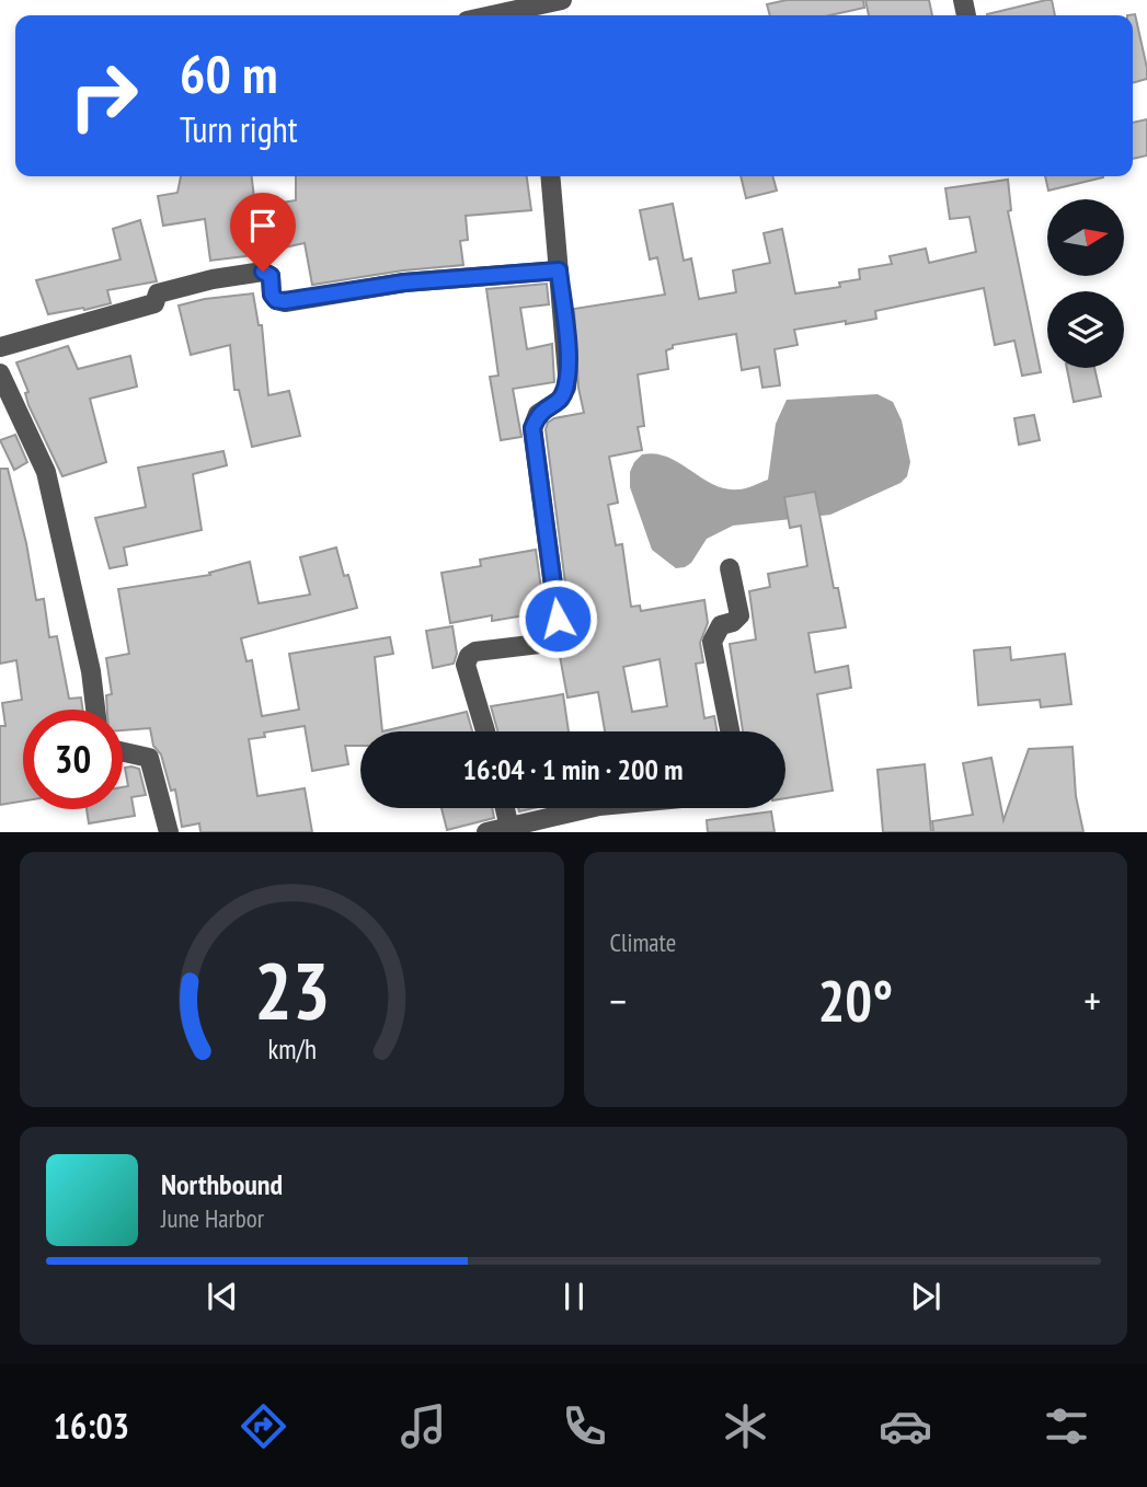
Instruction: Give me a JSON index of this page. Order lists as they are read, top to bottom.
{
  "north": "right",
  "page": {
    "turn": ["60 m", "Turn right"],
    "limit": "30",
    "trip": "16:04 · 1 min · 200 m",
    "tile": "Climate",
    "heat": ["−", "20°", "+"],
    "song": ["Northbound", "June Harbor"],
    "tabs": "16:03",
    "gauge": ["23", "km/h"]
  }
}
